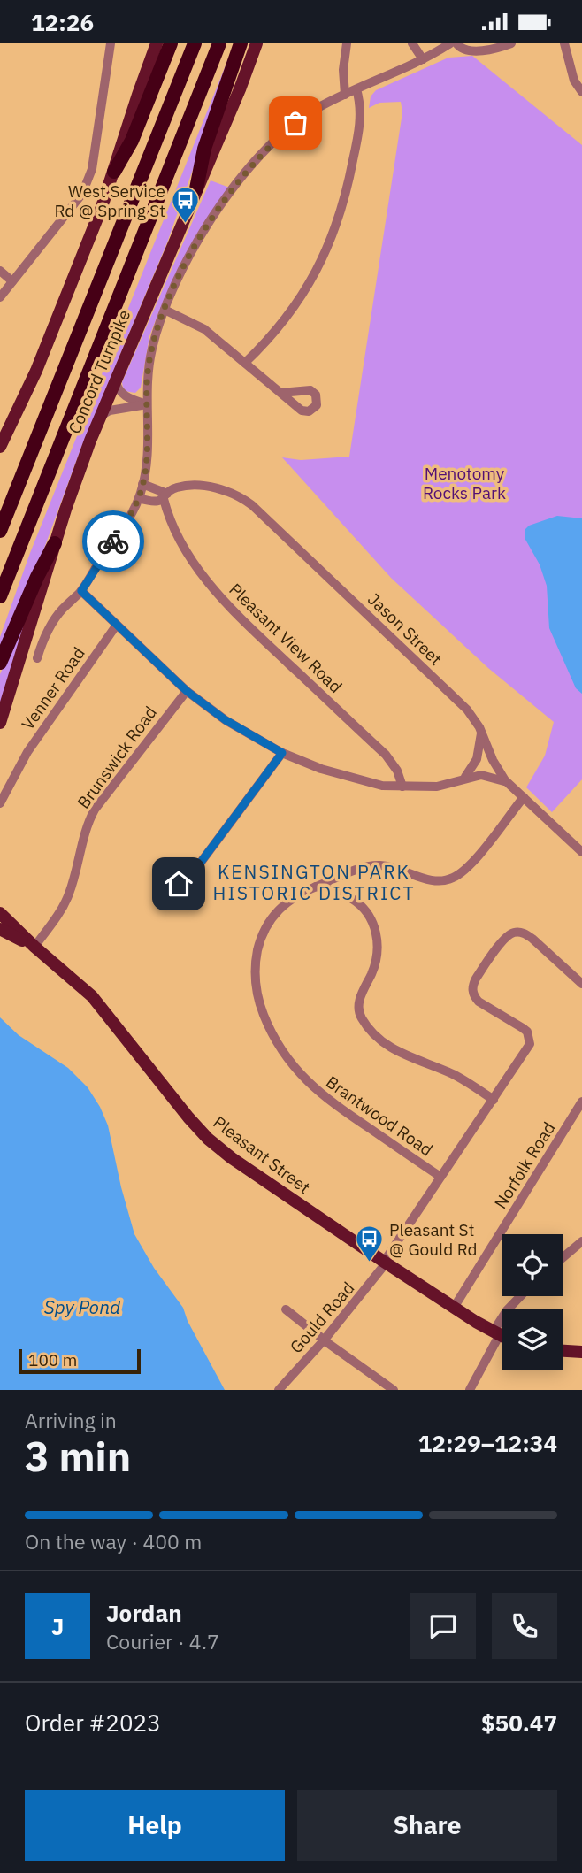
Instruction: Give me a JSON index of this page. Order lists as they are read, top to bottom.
{
  "streets": {
    "highway": ["Concord Turnpike"],
    "main road": ["Pleasant Street"],
    "street": [
      "Jason Street",
      "Pleasant View Road",
      "Venner Road",
      "Brunswick Road",
      "Brantwood Road",
      "Norfolk Road",
      "Gould Road"
    ]
  },
  "crossings": [
    ["Jason Street", "Pleasant View Road"],
    ["Jason Street", "Brantwood Road"],
    ["Brunswick Road", "Pleasant Street"],
    ["Brantwood Road", "Gould Road"],
    ["Pleasant Street", "Norfolk Road"],
    ["Pleasant Street", "Gould Road"]
  ],
  "districts": ["KENSINGTON PARK HISTORIC DISTRICT"],
  "water": ["Spy Pond"],
  "parks": ["Menotomy Rocks Park"],
  "places": {
    "bus stop": ["West Service Rd @ Spring St", "Pleasant St @ Gould Rd"]
  },
  "scale_bar": "100 m",
  "page": {
    "status": "12:26",
    "scale": "100 m",
    "heading": ["3 min", "Arriving in", "12:29–12:34"],
    "panel": [
      "Jordan",
      "Courier · 4.7",
      "Order #2023",
      "$50.47"
    ],
    "bar": "On the way · 400 m",
    "round": "J",
    "buttons": ["Help", "Share"]
  }
}
